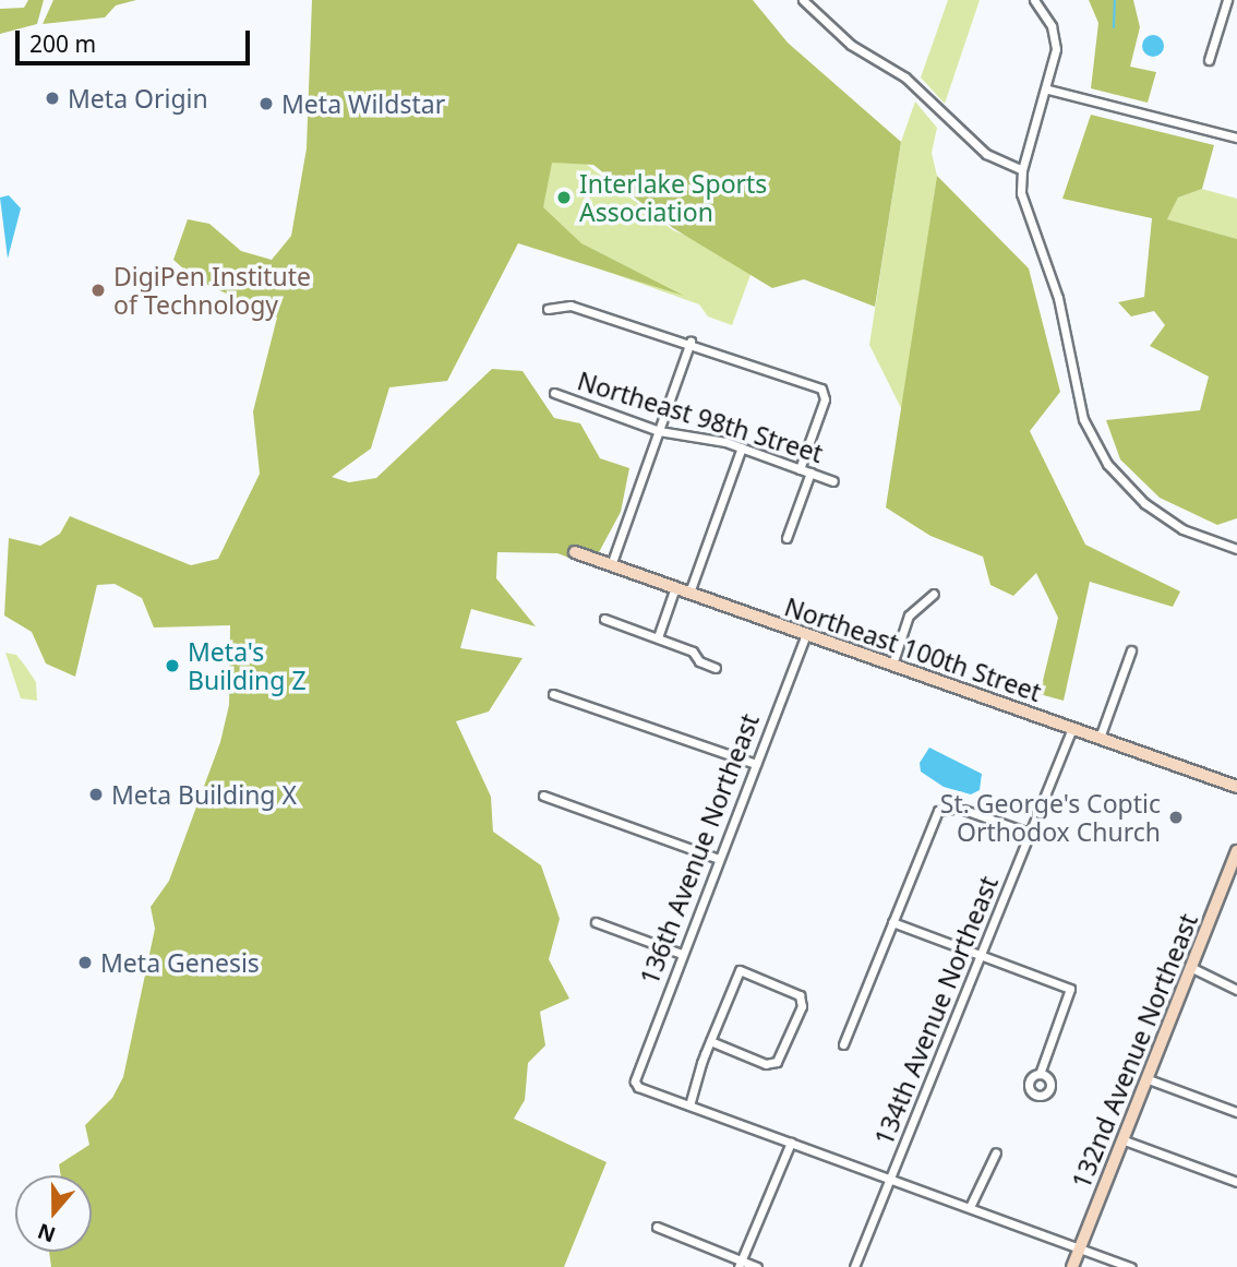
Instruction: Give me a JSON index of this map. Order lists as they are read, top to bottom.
{
  "streets": {
    "street": [
      "Northeast 98th Street",
      "Northeast 100th Street",
      "136th Avenue Northeast",
      "134th Avenue Northeast",
      "132nd Avenue Northeast"
    ]
  },
  "crossings": [
    ["Northeast 100th Street", "136th Avenue Northeast"],
    ["Northeast 100th Street", "134th Avenue Northeast"]
  ],
  "places": [
    "Meta Origin",
    "Meta Wildstar",
    "Interlake Sports Association",
    "DigiPen Institute of Technology",
    "Meta's Building Z",
    "Meta Building X",
    "St. George's Coptic Orthodox Church",
    "Meta Genesis"
  ],
  "scale_bar": "200 m",
  "north": "bottom"
}
